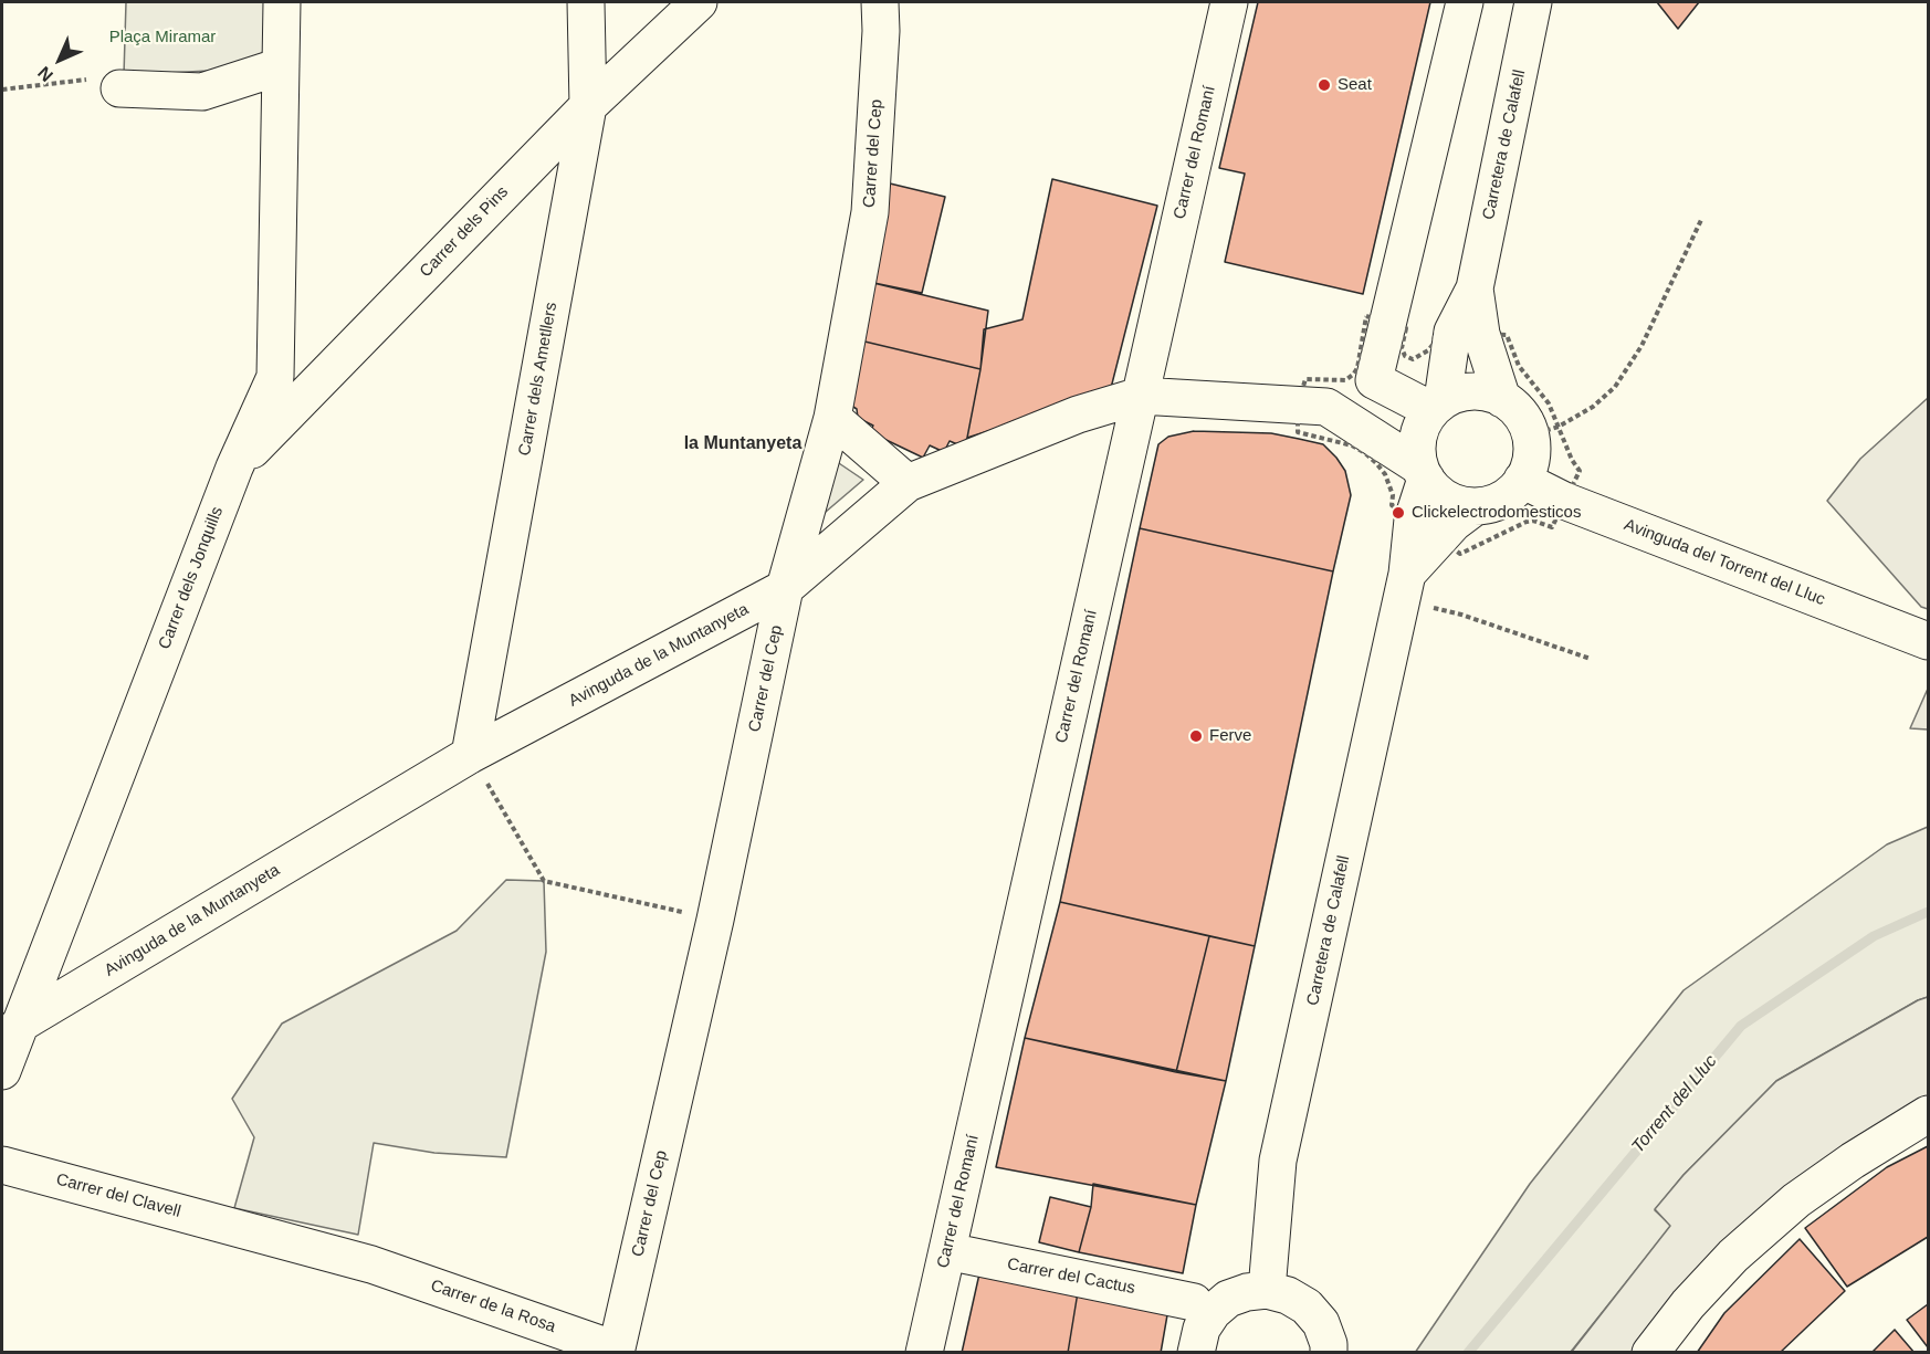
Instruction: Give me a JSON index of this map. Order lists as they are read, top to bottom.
{
  "streets": {
    "street": [
      "Carretera de Calafell",
      "Carrer del Romaní",
      "Carrer del Cep",
      "Carrer dels Pins",
      "Carrer dels Ametllers",
      "Avinguda del Torrent del Lluc",
      "Carrer dels Jonquills",
      "Avinguda de la Muntanyeta",
      "Carrer del Clavell",
      "Carrer del Cactus",
      "Carrer de la Rosa"
    ]
  },
  "crossings": [
    ["Carretera de Calafell", "Avinguda del Torrent del Lluc"],
    ["Carretera de Calafell", "Avinguda de la Muntanyeta"],
    ["Carrer del Romaní", "Avinguda de la Muntanyeta"],
    ["Carrer del Romaní", "Carrer del Cactus"],
    ["Carrer del Cep", "Avinguda de la Muntanyeta"],
    ["Carrer del Cep", "Carrer de la Rosa"],
    ["Carrer dels Pins", "Carrer dels Ametllers"],
    ["Carrer dels Pins", "Carrer dels Jonquills"],
    ["Carrer dels Ametllers", "Avinguda de la Muntanyeta"],
    ["Avinguda del Torrent del Lluc", "Avinguda de la Muntanyeta"],
    ["Carrer dels Jonquills", "Avinguda de la Muntanyeta"],
    ["Carrer del Clavell", "Carrer de la Rosa"]
  ],
  "districts": ["la Muntanyeta"],
  "water": ["Torrent del Lluc"],
  "parks": ["Plaça Miramar"],
  "places": ["Seat", "Clickelectrodomesticos", "Ferve"],
  "north": "bottom left"
}
